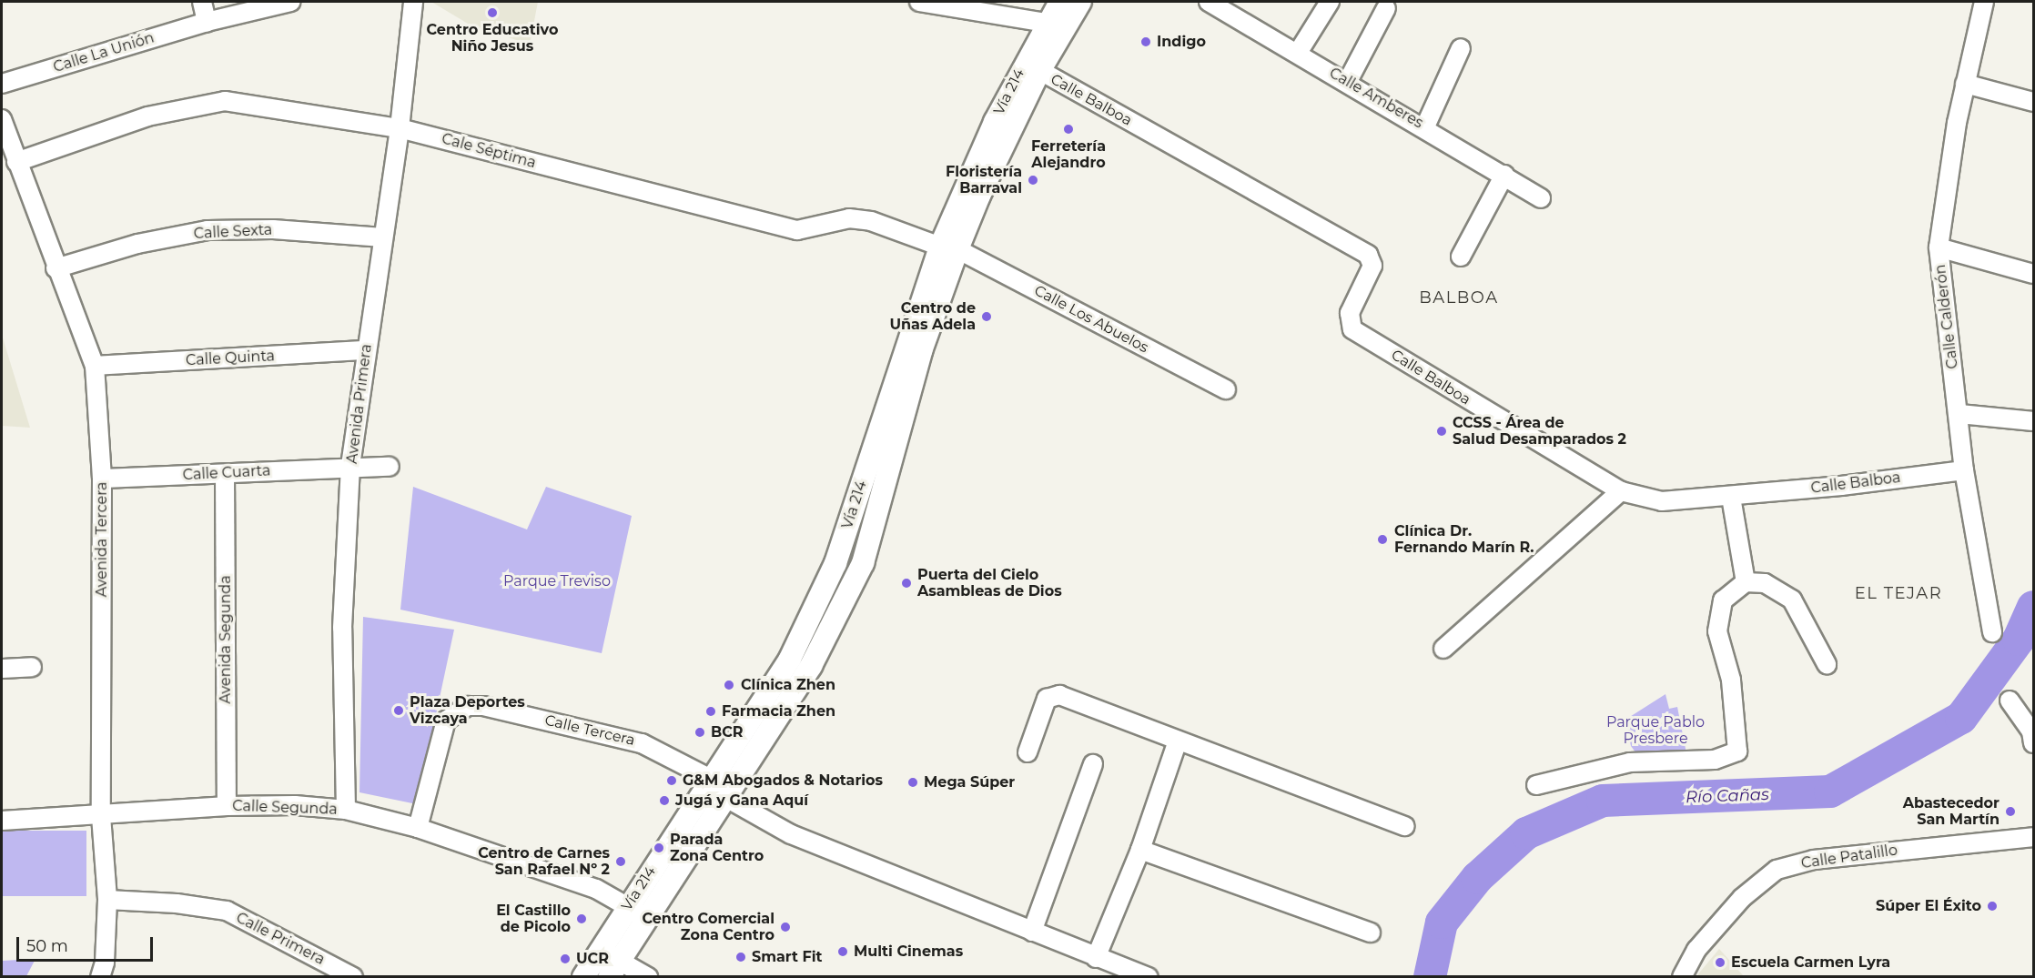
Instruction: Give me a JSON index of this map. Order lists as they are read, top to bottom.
{
  "streets": {
    "main road": ["Vía 214"],
    "street": [
      "Calle La Unión",
      "Calle Amberes",
      "Calle Balboa",
      "Cale Séptima",
      "Calle Sexta",
      "Calle Calderón",
      "Calle Los Abuelos",
      "Calle Quinta",
      "Avenida Primera",
      "Calle Cuarta",
      "Avenida Tercera",
      "Avenida Segunda",
      "Calle Tercera",
      "Calle Segunda",
      "Calle Patalillo",
      "Calle Primera"
    ]
  },
  "crossings": [
    ["Vía 214", "Calle Balboa"],
    ["Vía 214", "Cale Séptima"],
    ["Vía 214", "Calle Los Abuelos"],
    ["Vía 214", "Calle Tercera"],
    ["Vía 214", "Calle Segunda"],
    ["Calle Balboa", "Calle Calderón"],
    ["Cale Séptima", "Calle Los Abuelos"],
    ["Cale Séptima", "Avenida Primera"],
    ["Cale Séptima", "Avenida Tercera"],
    ["Calle Sexta", "Avenida Primera"],
    ["Calle Sexta", "Avenida Tercera"],
    ["Calle Quinta", "Avenida Primera"],
    ["Calle Quinta", "Avenida Tercera"],
    ["Avenida Primera", "Calle Cuarta"],
    ["Avenida Primera", "Calle Segunda"],
    ["Calle Cuarta", "Avenida Tercera"],
    ["Calle Cuarta", "Avenida Segunda"],
    ["Avenida Tercera", "Calle Segunda"],
    ["Avenida Tercera", "Calle Primera"],
    ["Avenida Segunda", "Calle Segunda"],
    ["Calle Tercera", "Calle Segunda"]
  ],
  "districts": ["BALBOA", "EL TEJAR"],
  "water": ["Río Cañas"],
  "parks": ["Parque Treviso", "Parque Pablo Presbere"],
  "places": [
    "Centro Educativo Niño Jesus",
    "Indigo",
    "Ferretería Alejandro",
    "Floristería Barraval",
    "Centro de Uñas Adela",
    "CCSS - Área de Salud Desamparados 2",
    "Clínica Dr. Fernando Marín R.",
    "Puerta del Cielo Asambleas de Dios",
    "Clínica Zhen",
    "Plaza Deportes Vizcaya",
    "Farmacia Zhen",
    "BCR",
    "G&M Abogados & Notarios",
    "Mega Súper",
    "Jugá y Gana Aquí",
    "Abastecedor San Martín",
    "Parada Zona Centro",
    "Centro de Carnes San Rafael Nº 2",
    "Súper El Éxito",
    "El Castillo de Picolo",
    "Centro Comercial Zona Centro",
    "Multi Cinemas",
    "Smart Fit",
    "UCR",
    "Escuela Carmen Lyra"
  ],
  "scale_bar": "50 m"
}
